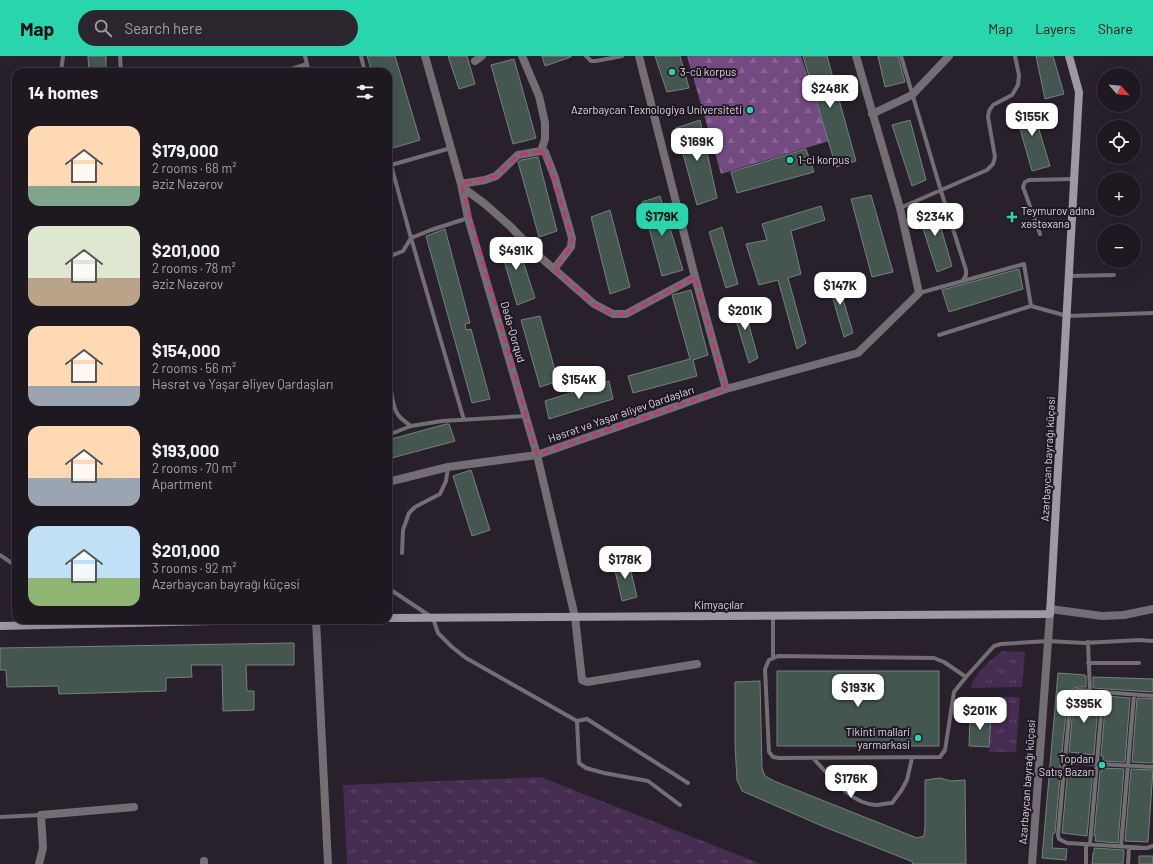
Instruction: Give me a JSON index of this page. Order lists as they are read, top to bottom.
{
  "streets": {
    "street": [
      "Dədə-Qorqud",
      "Həsrət və Yaşar Əliyev Qardaşları",
      "Azərbaycan bayrağı küçəsi",
      "Kimyaçılar"
    ]
  },
  "crossings": [
    ["Dədə-Qorqud", "Həsrət və Yaşar Əliyev Qardaşları"],
    ["Dədə-Qorqud", "Kimyaçılar"],
    ["Azərbaycan bayrağı küçəsi", "Kimyaçılar"]
  ],
  "places": {
    "other": [
      "3-cü korpus",
      "Azərbaycan Texnologiya Universiteti",
      "1-ci korpus",
      "Tikinti mallari yarmarkasi",
      "Topdan Satış Bazarı"
    ],
    "health": ["Teymurov adına xəstəxana"]
  },
  "north": "bottom right",
  "page": {
    "header": "Map",
    "search": "Search here",
    "nav": ["Map", "Layers", "Share"],
    "map_buttons": ["+", "−"],
    "heading": "14 homes",
    "price": [
      "$248K",
      "$155K",
      "$169K",
      "$179K",
      "$234K",
      "$491K",
      "$147K",
      "$201K",
      "$154K",
      "$178K",
      "$193K",
      "$395K",
      "$201K",
      "$176K"
    ],
    "list": [
      {
        "name": "$179,000",
        "note": "2 rooms · 68 m² · Əziz Nəzərov"
      },
      {
        "name": "$201,000",
        "note": "2 rooms · 78 m² · Əziz Nəzərov"
      },
      {
        "name": "$154,000",
        "note": "2 rooms · 56 m² · Həsrət və Yaşar Əliyev Qardaşları"
      },
      {
        "name": "$193,000",
        "note": "2 rooms · 70 m² · Apartment"
      },
      {
        "name": "$201,000",
        "note": "3 rooms · 92 m² · Azərbaycan bayrağı küçəsi"
      }
    ]
  }
}
